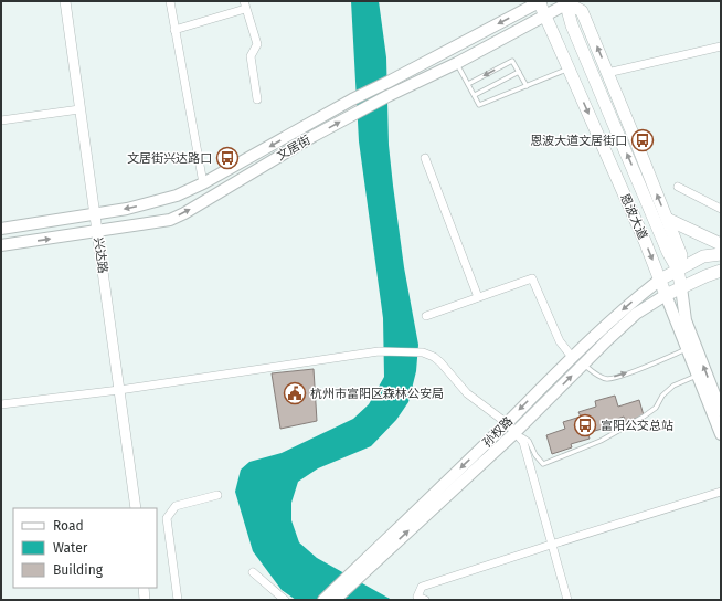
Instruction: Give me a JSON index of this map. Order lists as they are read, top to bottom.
{
  "streets": {
    "main road": ["文居街", "恩波大道", "孙权路"],
    "street": ["兴达路"]
  },
  "crossings": [
    ["文居街", "恩波大道"],
    ["文居街", "兴达路"],
    ["恩波大道", "孙权路"]
  ],
  "places": {
    "bus stop": ["恩波大道文居街口", "文居街兴达路口", "富阳公交总站"],
    "public building": ["杭州市富阳区森林公安局"]
  },
  "legend": ["Road", "Water", "Building"]
}
